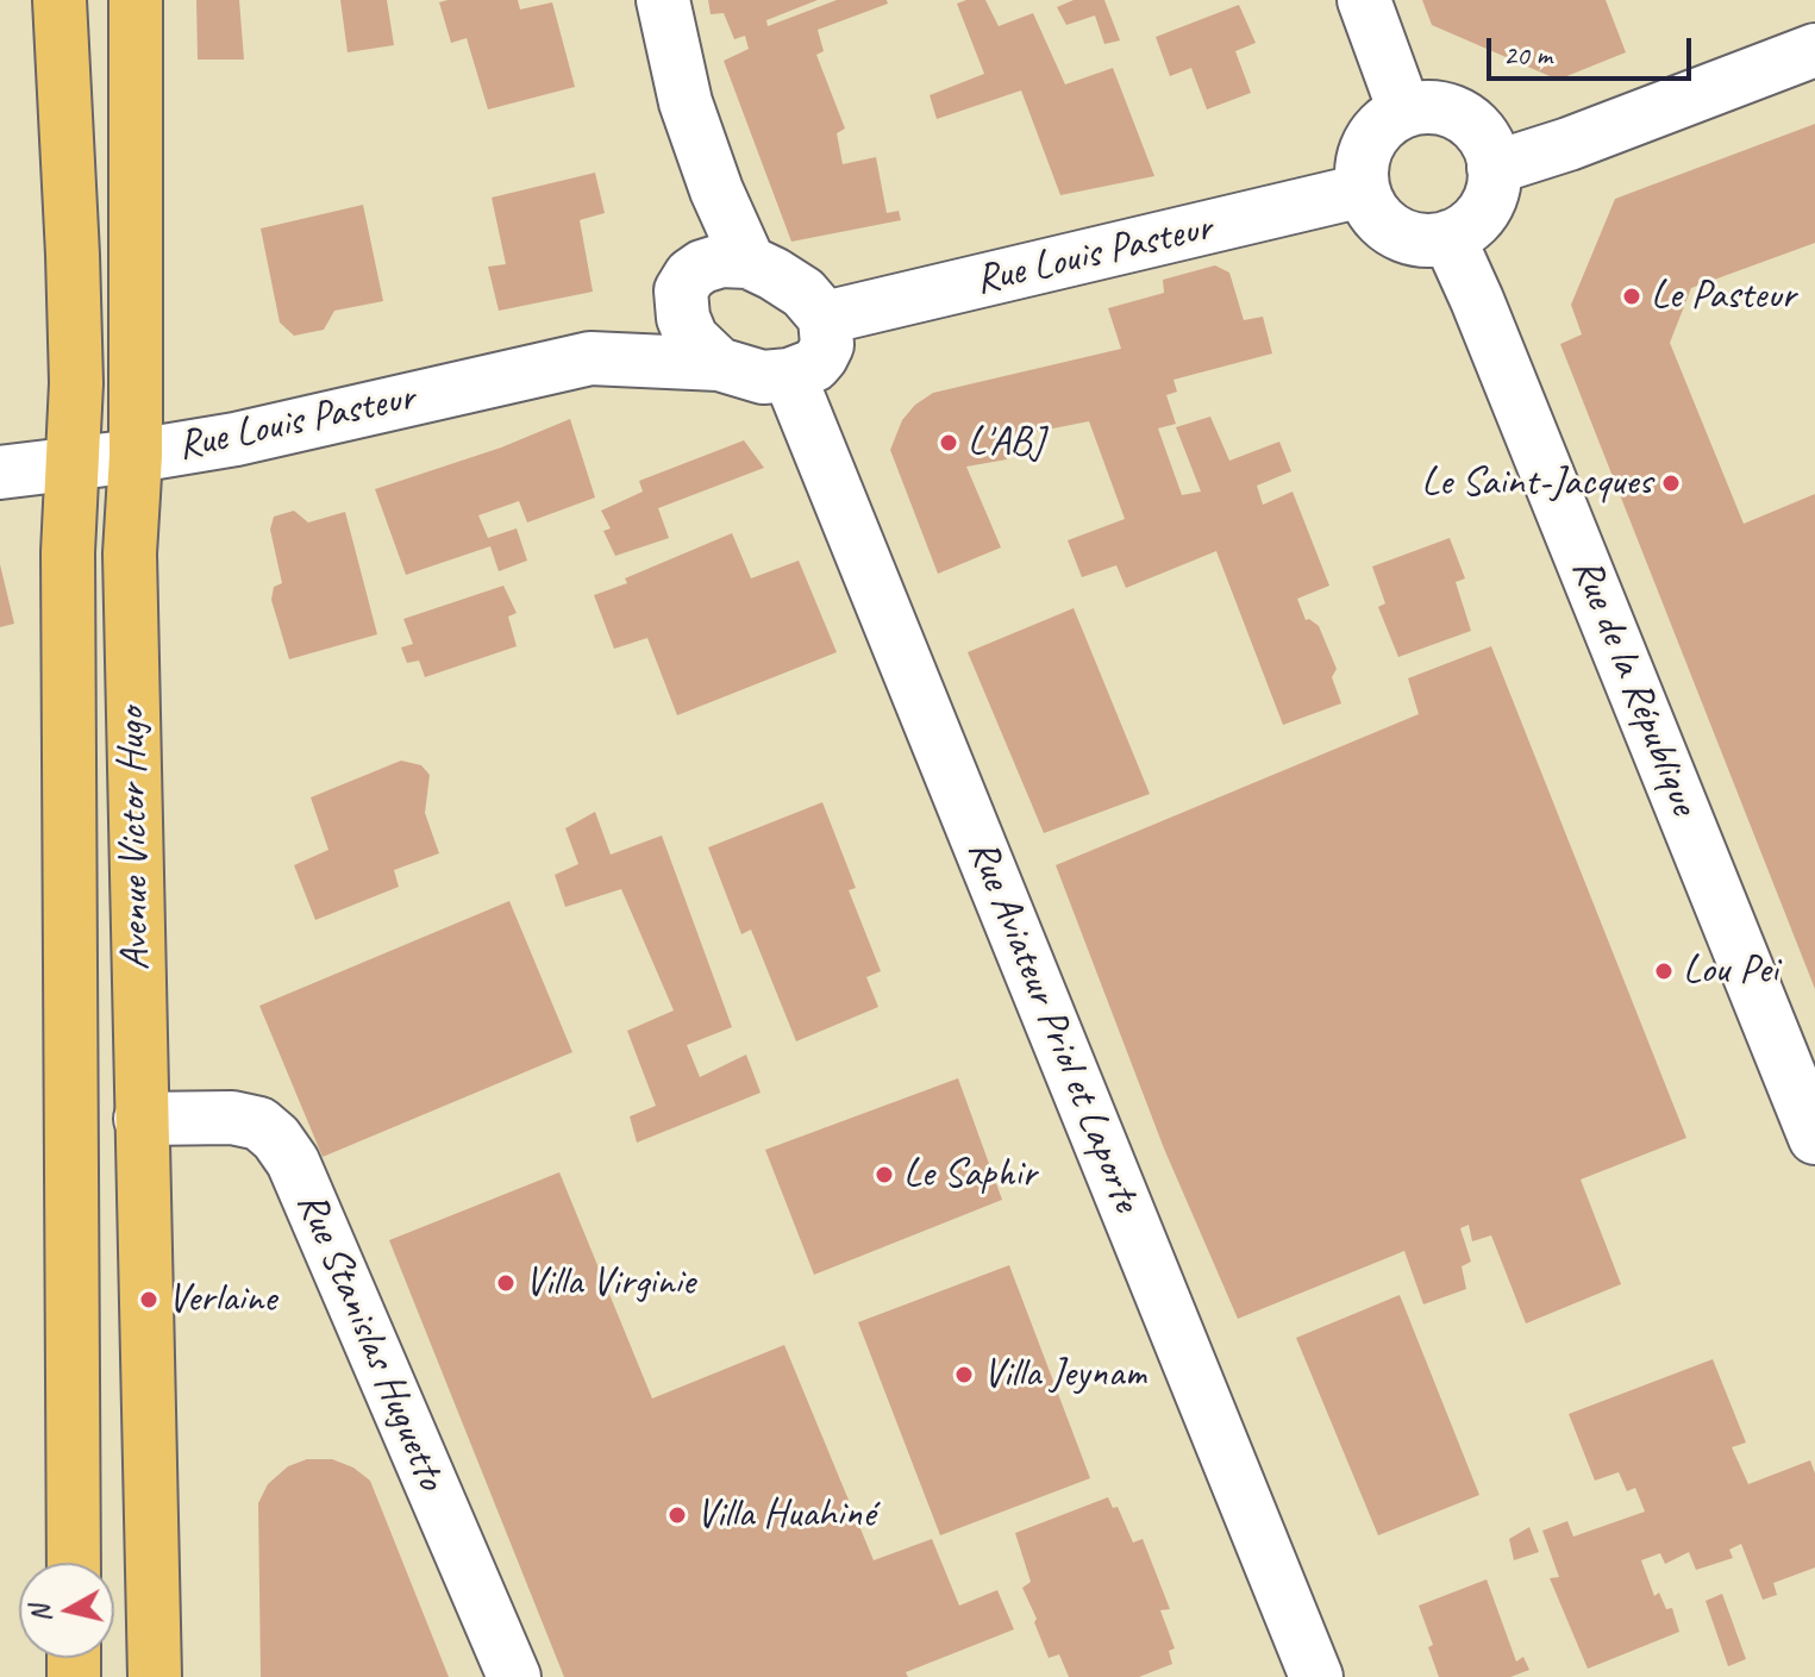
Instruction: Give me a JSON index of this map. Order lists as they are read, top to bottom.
{
  "streets": {
    "main road": ["Avenue Victor Hugo"],
    "street": [
      "Rue Louis Pasteur",
      "Rue de la République",
      "Rue Aviateur Priol et Laporte",
      "Rue Stanislas Huguetto"
    ]
  },
  "crossings": [
    ["Rue Louis Pasteur", "Rue de la République"],
    ["Rue Louis Pasteur", "Avenue Victor Hugo"],
    ["Rue Louis Pasteur", "Rue Aviateur Priol et Laporte"],
    ["Avenue Victor Hugo", "Rue Stanislas Huguetto"]
  ],
  "places": [
    "Le Pasteur",
    "L'ABJ",
    "Le Saint-Jacques",
    "Lou Pei",
    "Le Saphir",
    "Villa Virginie",
    "Verlaine",
    "Villa Jeynam",
    "Villa Huahiné"
  ],
  "scale_bar": "20 m",
  "north": "left"
}
